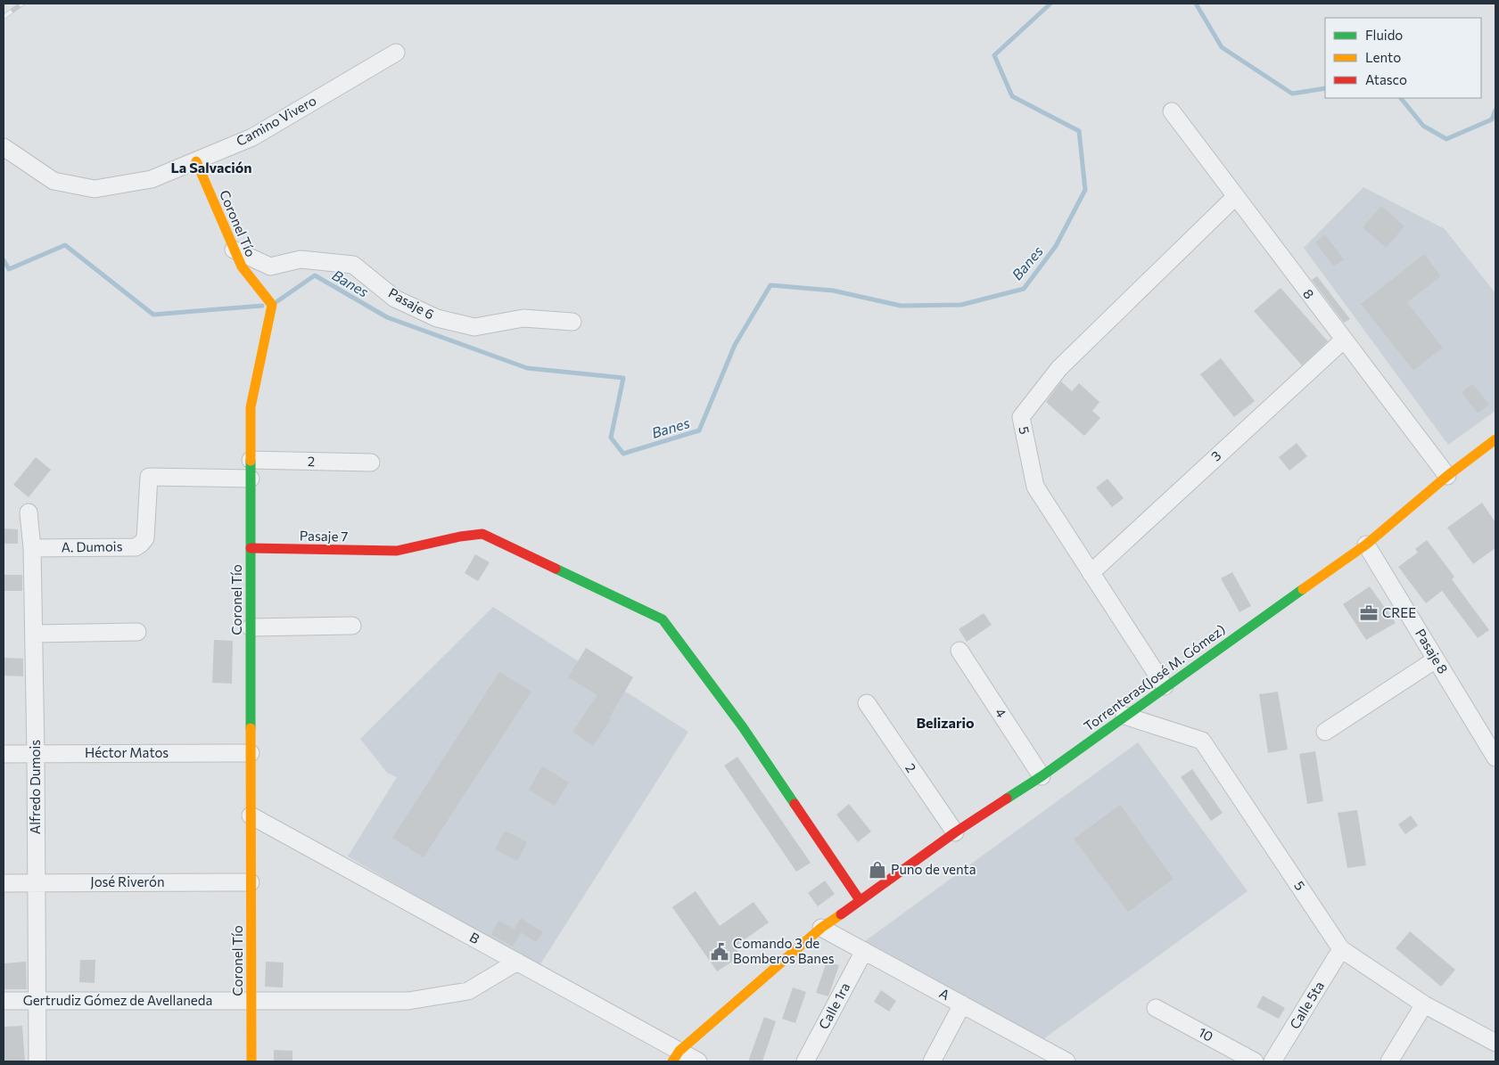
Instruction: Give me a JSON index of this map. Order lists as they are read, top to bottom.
{
  "streets": {
    "street": [
      "Camino Vivero",
      "Coronel Tío",
      "8",
      "Pasaje 6",
      "5",
      "3",
      "2",
      "Pasaje 7",
      "A. Dumois",
      "Pasaje 8",
      "Torrenteras(José M. Gómez)",
      "4",
      "Héctor Matos",
      "Alfredo Dumois",
      "José Riverón",
      "B",
      "A",
      "Gertrudiz Gómez de Avellaneda",
      "Calle 5ta",
      "Calle 1ra",
      "10"
    ]
  },
  "crossings": [
    ["Camino Vivero", "Coronel Tío"],
    ["Coronel Tío", "Pasaje 6"],
    ["Coronel Tío", "2"],
    ["Coronel Tío", "Pasaje 7"],
    ["Coronel Tío", "A. Dumois"],
    ["Coronel Tío", "Héctor Matos"],
    ["Coronel Tío", "José Riverón"],
    ["Coronel Tío", "B"],
    ["Coronel Tío", "Gertrudiz Gómez de Avellaneda"],
    ["8", "5"],
    ["8", "3"],
    ["8", "Torrenteras(José M. Gómez)"],
    ["5", "3"],
    ["5", "Torrenteras(José M. Gómez)"],
    ["5", "Calle 5ta"],
    ["2", "Torrenteras(José M. Gómez)"],
    ["Pasaje 7", "Torrenteras(José M. Gómez)"],
    ["A. Dumois", "Alfredo Dumois"],
    ["Pasaje 8", "Torrenteras(José M. Gómez)"],
    ["Torrenteras(José M. Gómez)", "4"],
    ["Torrenteras(José M. Gómez)", "B"],
    ["Torrenteras(José M. Gómez)", "A"],
    ["Héctor Matos", "Alfredo Dumois"],
    ["Alfredo Dumois", "José Riverón"],
    ["Alfredo Dumois", "Gertrudiz Gómez de Avellaneda"],
    ["B", "Gertrudiz Gómez de Avellaneda"],
    ["A", "Calle 1ra"]
  ],
  "districts": ["La Salvación", "Belizario"],
  "water": ["Banes"],
  "places": {
    "office": ["CREE"],
    "shop": ["Puno de venta"],
    "public building": ["Comando 3 de Bomberos Banes"]
  },
  "legend": ["Fluido", "Lento", "Atasco"]
}
